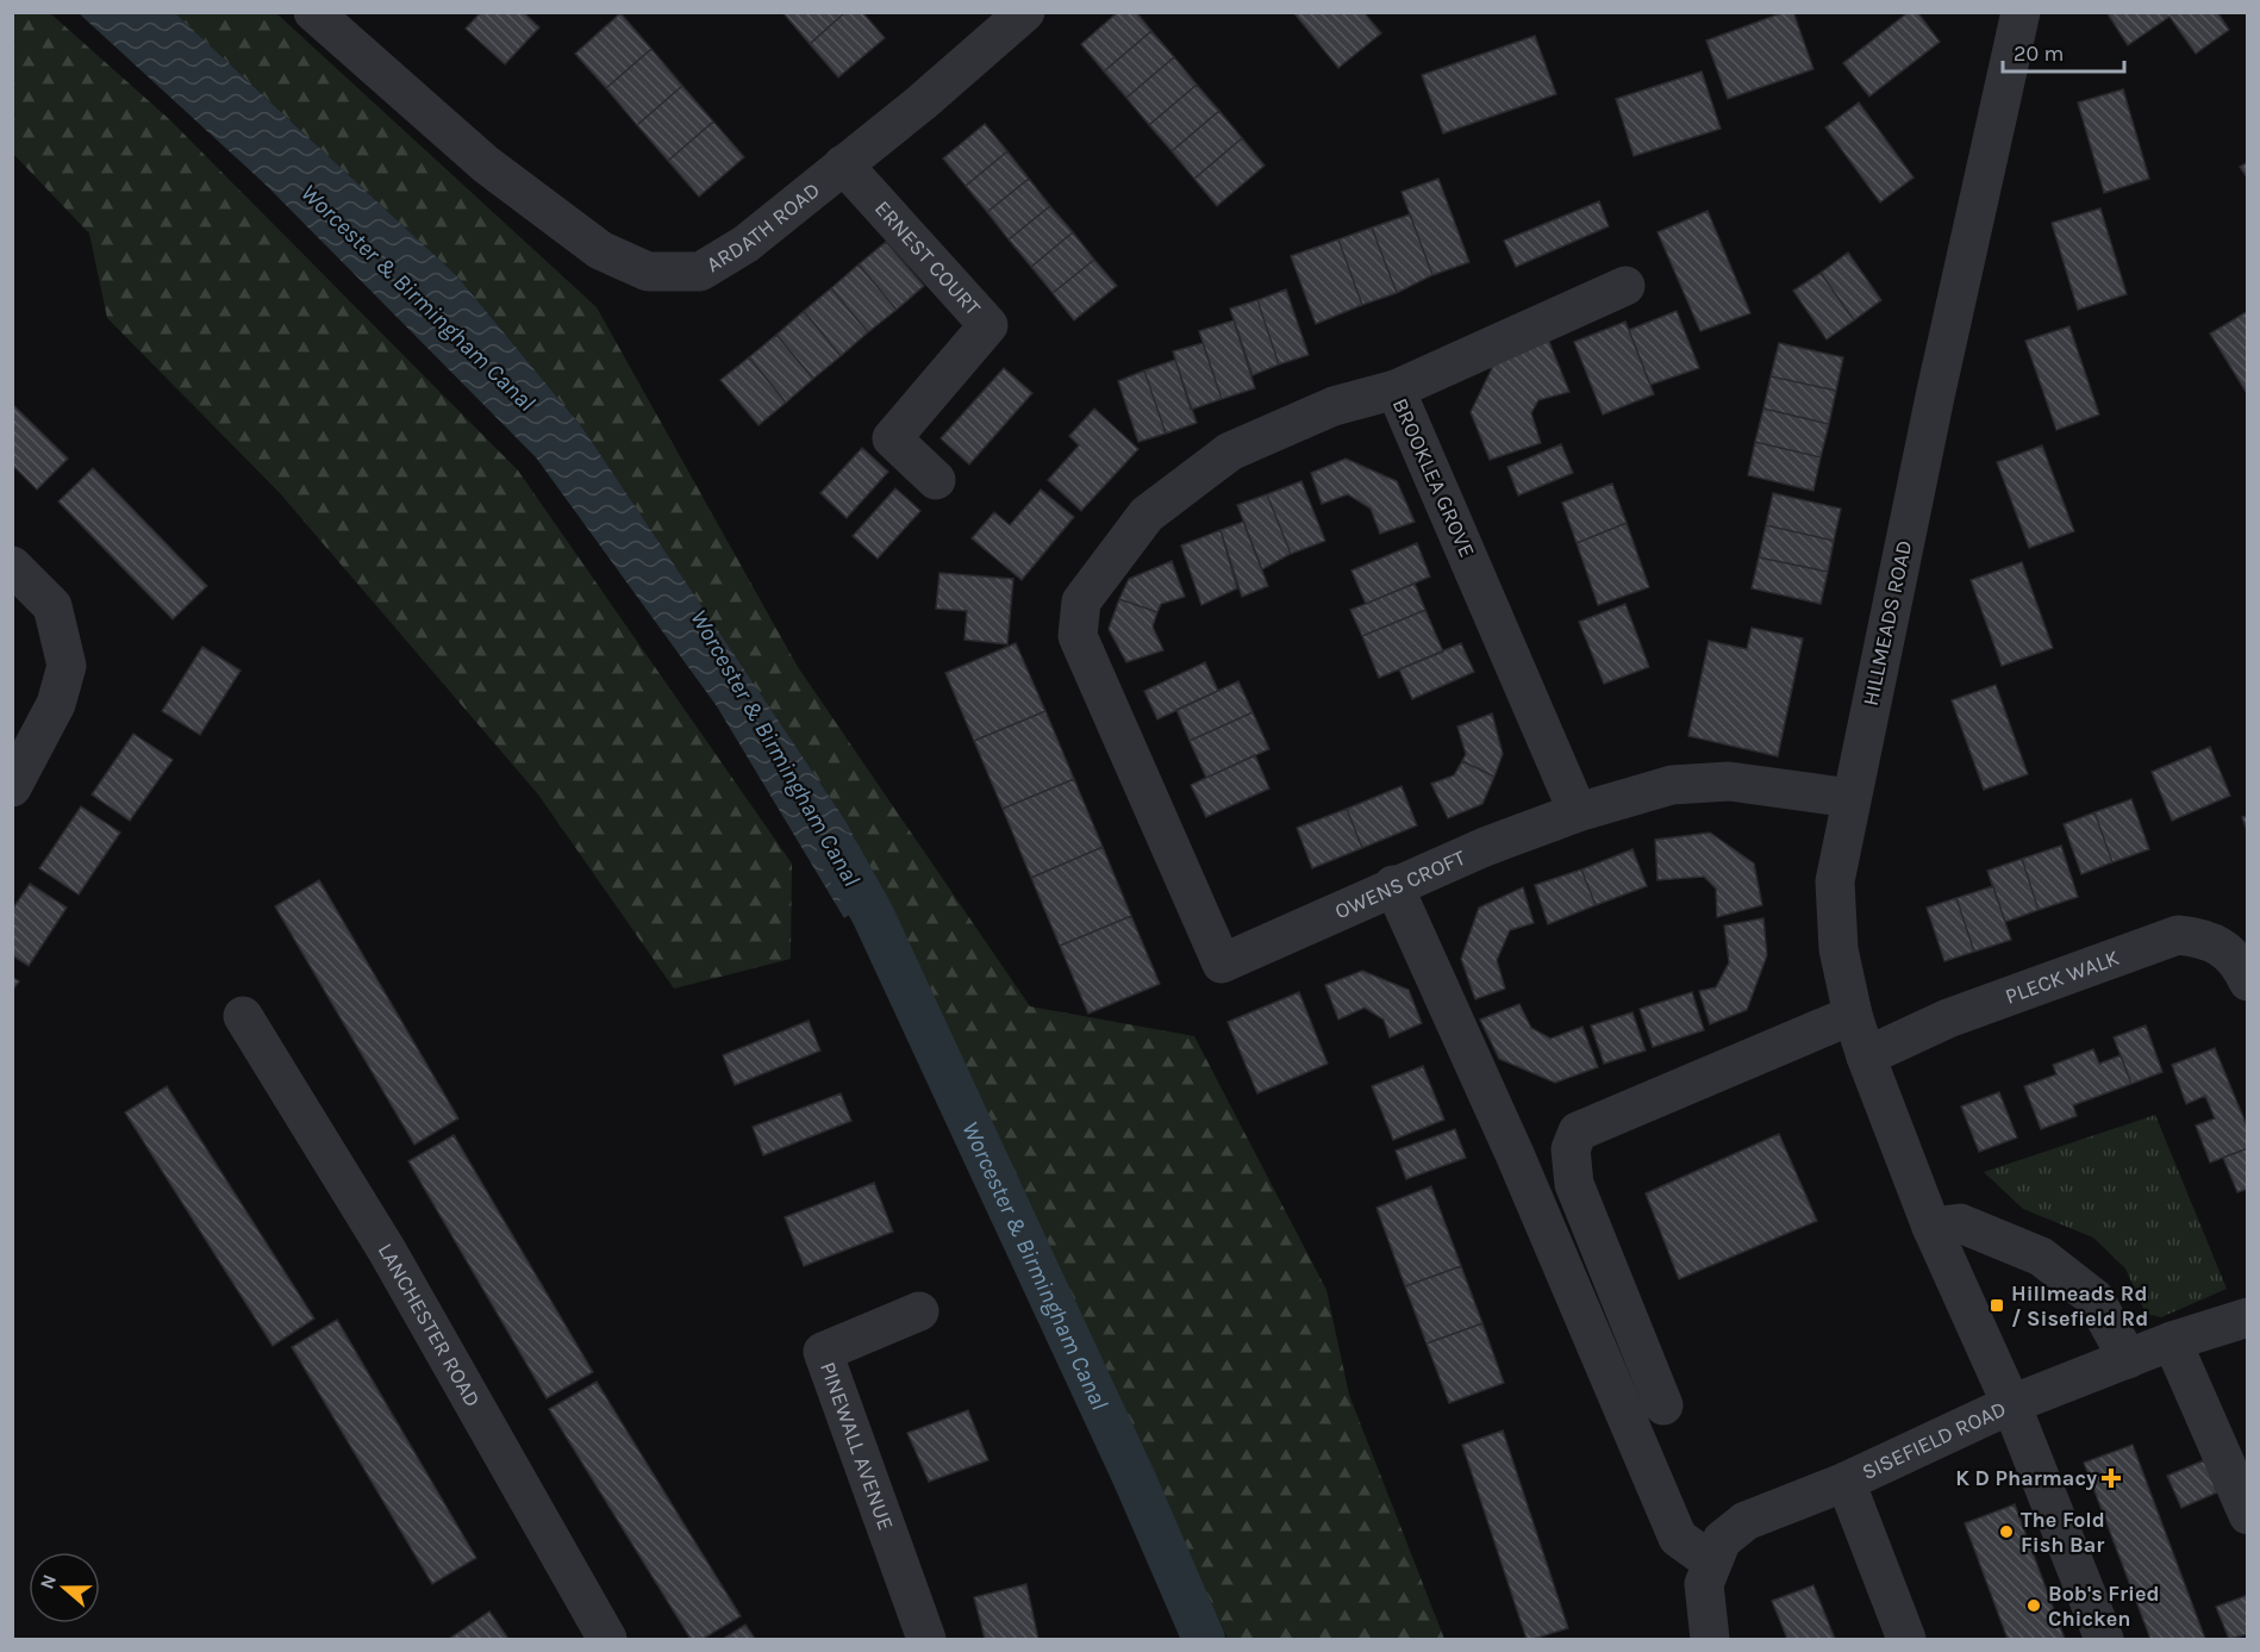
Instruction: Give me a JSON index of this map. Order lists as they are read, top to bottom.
{
  "streets": {
    "street": [
      "ARDATH ROAD",
      "ERNEST COURT",
      "BROOKLEA GROVE",
      "HILLMEADS ROAD",
      "OWENS CROFT",
      "PLECK WALK",
      "LANCHESTER ROAD",
      "SISEFIELD ROAD",
      "PINEWALL AVENUE"
    ]
  },
  "crossings": [
    ["ARDATH ROAD", "ERNEST COURT"],
    ["BROOKLEA GROVE", "OWENS CROFT"],
    ["HILLMEADS ROAD", "OWENS CROFT"],
    ["HILLMEADS ROAD", "PLECK WALK"],
    ["HILLMEADS ROAD", "SISEFIELD ROAD"]
  ],
  "water": ["Worcester & Birmingham Canal"],
  "places": {
    "transit": ["Hillmeads Rd / Sisefield Rd"],
    "health": ["K D Pharmacy"],
    "other": ["The Fold Fish Bar", "Bob's Fried Chicken"]
  },
  "scale_bar": "20 m",
  "north": "left"
}
